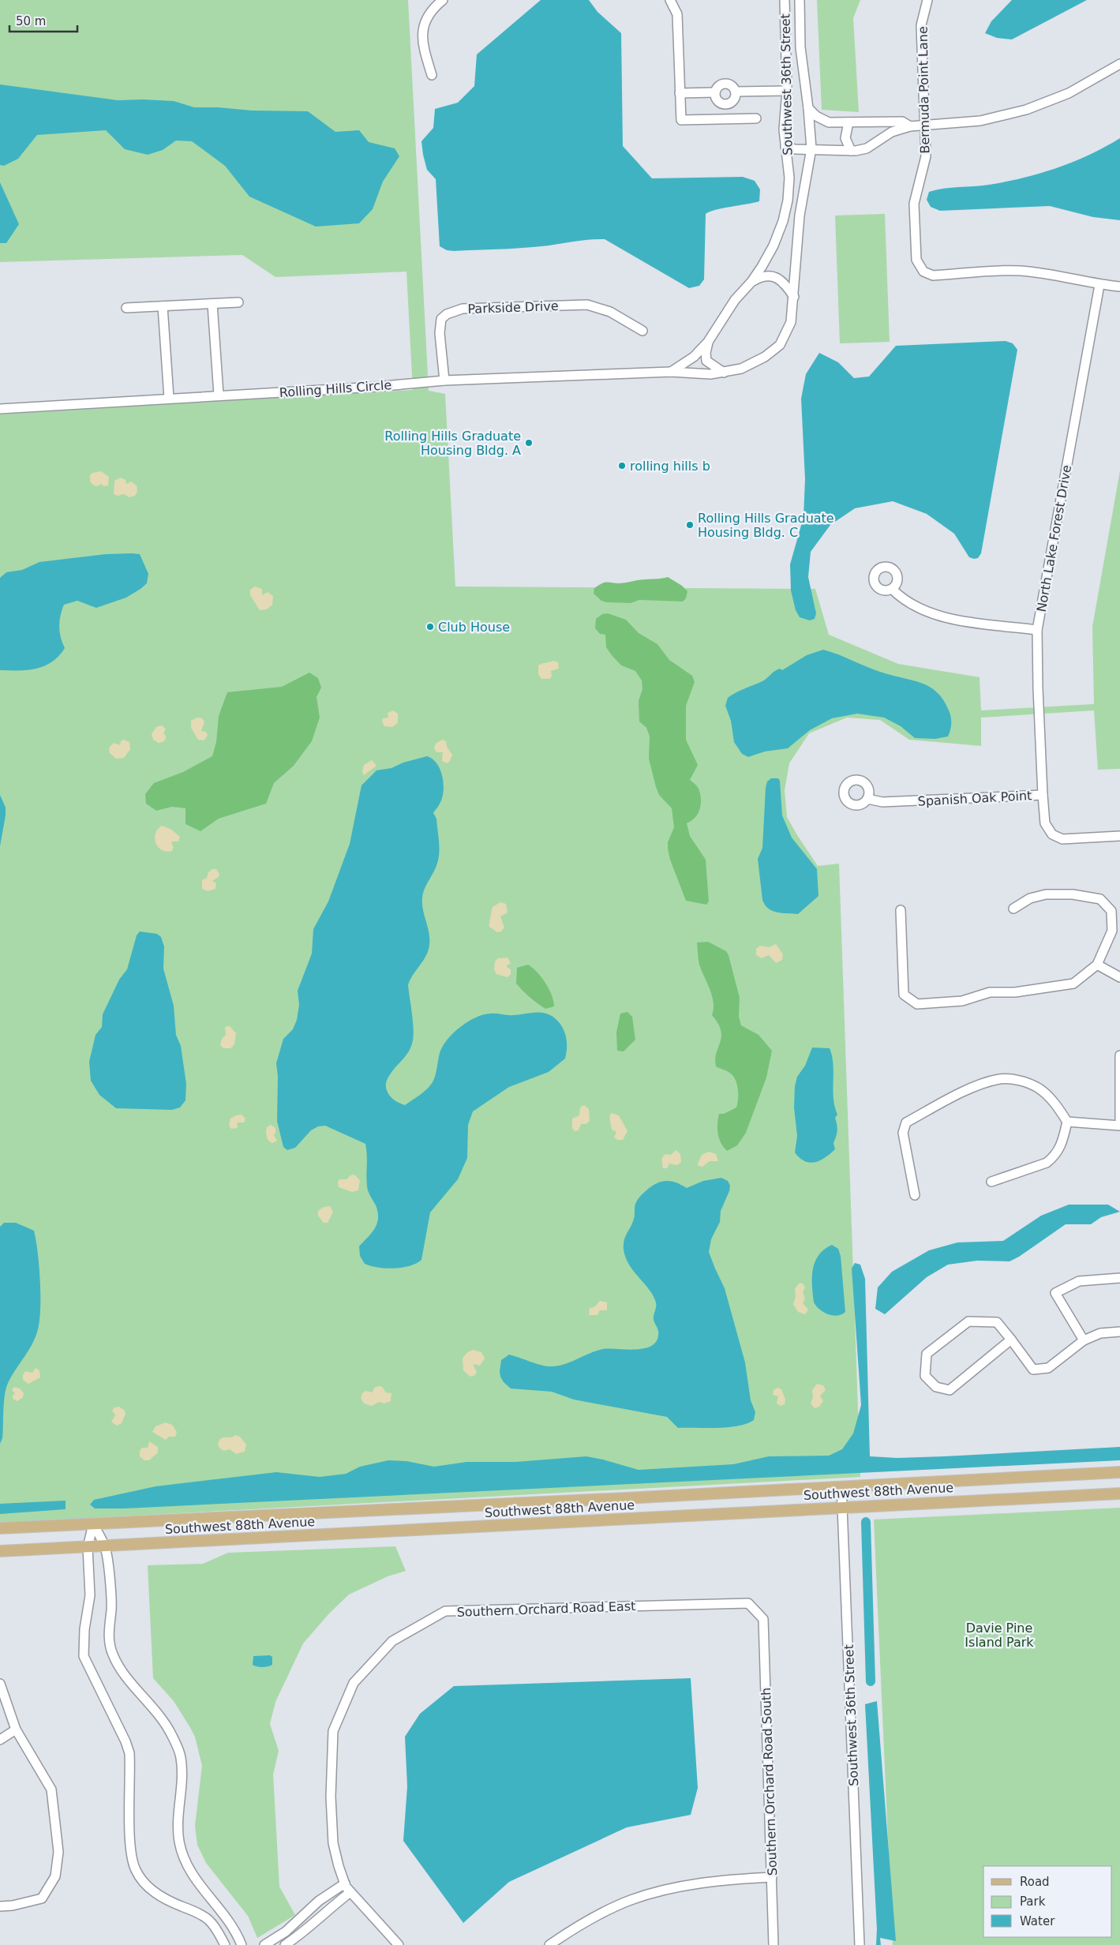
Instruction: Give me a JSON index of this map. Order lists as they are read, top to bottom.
{
  "streets": {
    "main road": ["Southwest 88th Avenue"],
    "street": [
      "Southwest 36th Street",
      "Bermuda Point Lane",
      "Parkside Drive",
      "Rolling Hills Circle",
      "North Lake Forest Drive",
      "Spanish Oak Point",
      "Southern Orchard Road East",
      "Southern Orchard Road South"
    ]
  },
  "crossings": [
    ["Southwest 36th Street", "Rolling Hills Circle"],
    ["Southwest 36th Street", "Southwest 88th Avenue"],
    ["Bermuda Point Lane", "North Lake Forest Drive"],
    ["Parkside Drive", "Rolling Hills Circle"],
    ["North Lake Forest Drive", "Spanish Oak Point"],
    ["Southern Orchard Road East", "Southern Orchard Road South"]
  ],
  "parks": ["Davie Pine Island Park"],
  "places": [
    "Rolling Hills Graduate Housing Bldg. A",
    "rolling hills b",
    "Rolling Hills Graduate Housing Bldg. C",
    "Club House"
  ],
  "legend": ["Road", "Park", "Water"],
  "scale_bar": "50 m"
}
